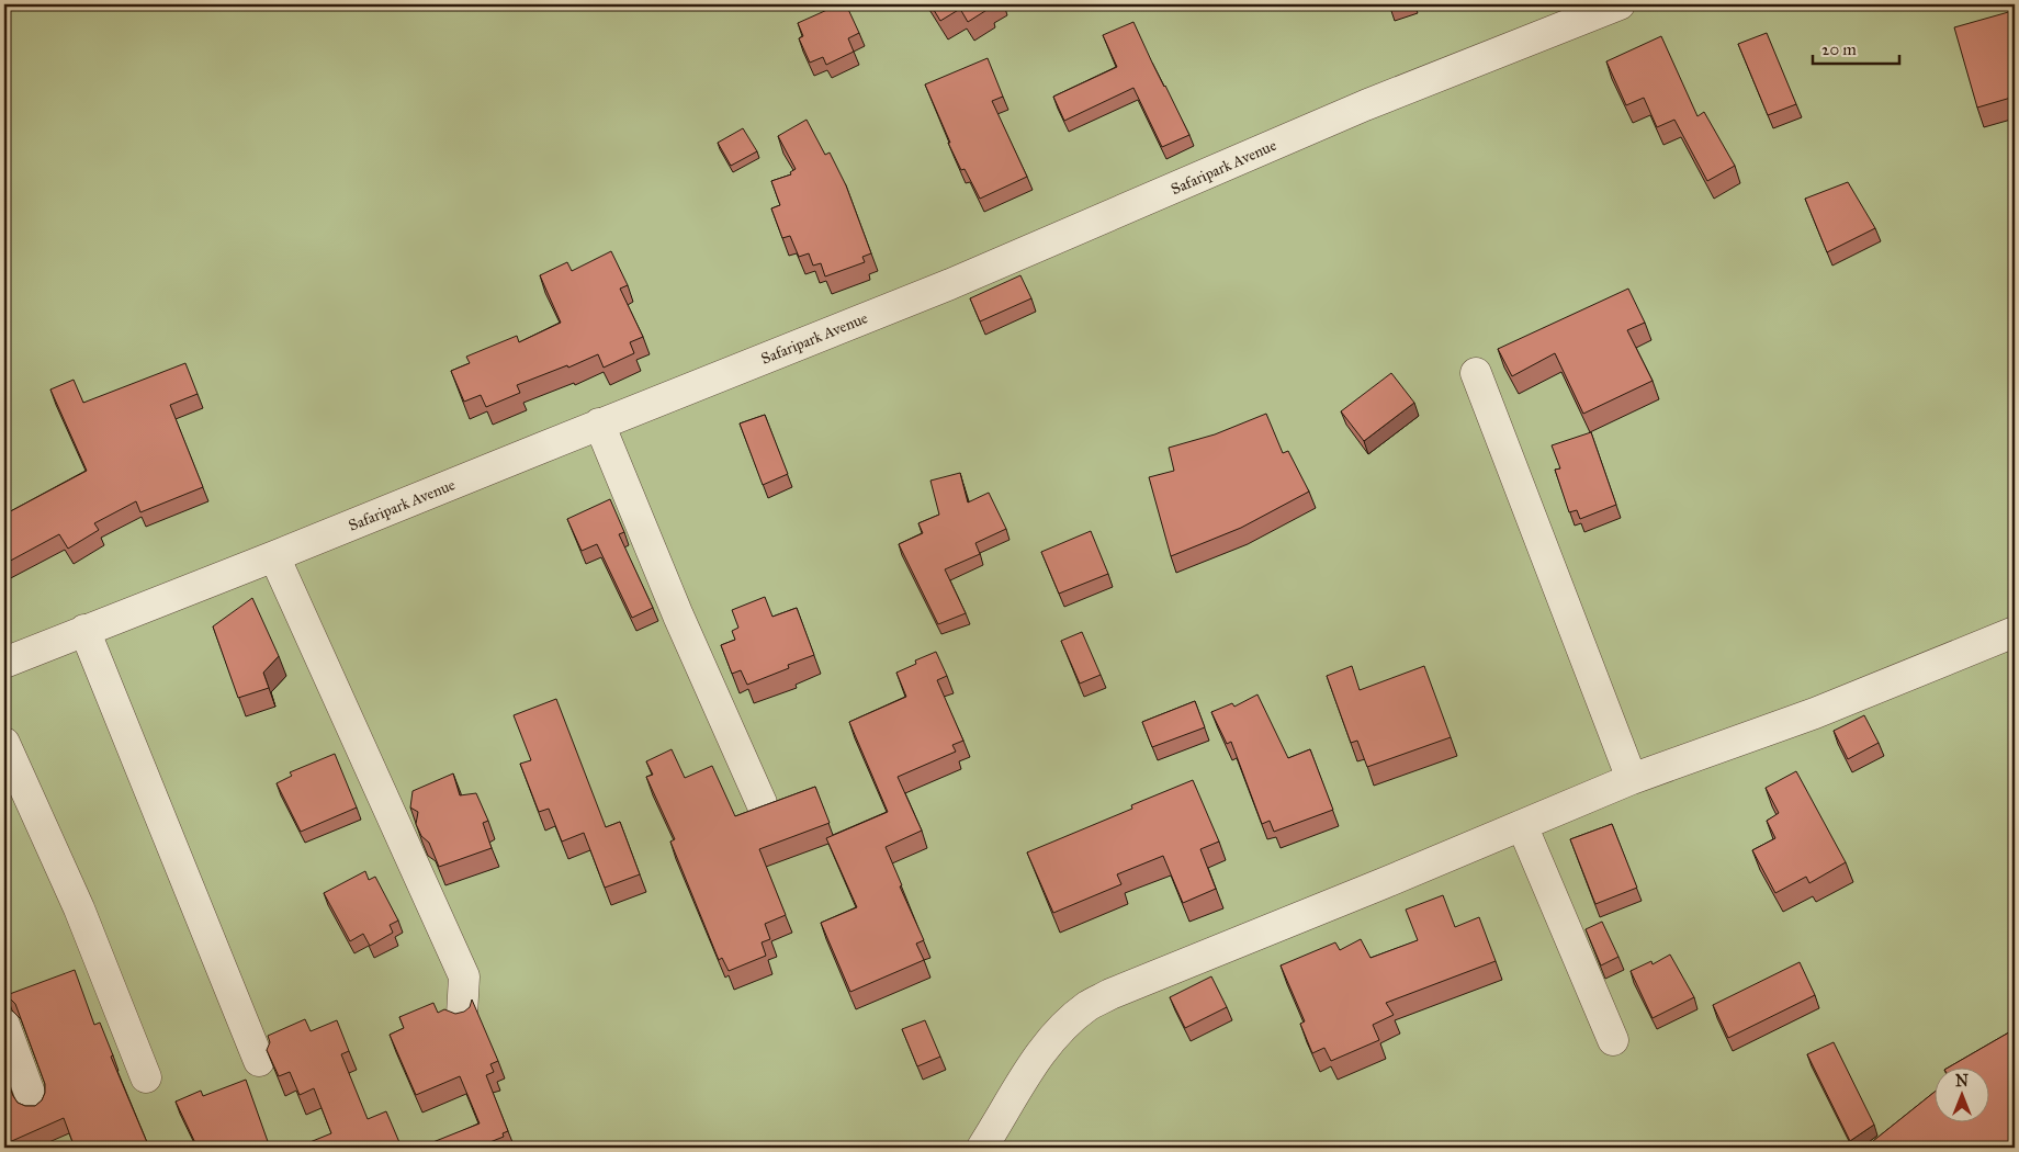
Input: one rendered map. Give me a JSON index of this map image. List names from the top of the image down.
{
  "streets": {
    "street": ["Safaripark Avenue"]
  },
  "scale_bar": "20 m",
  "north": "top"
}
